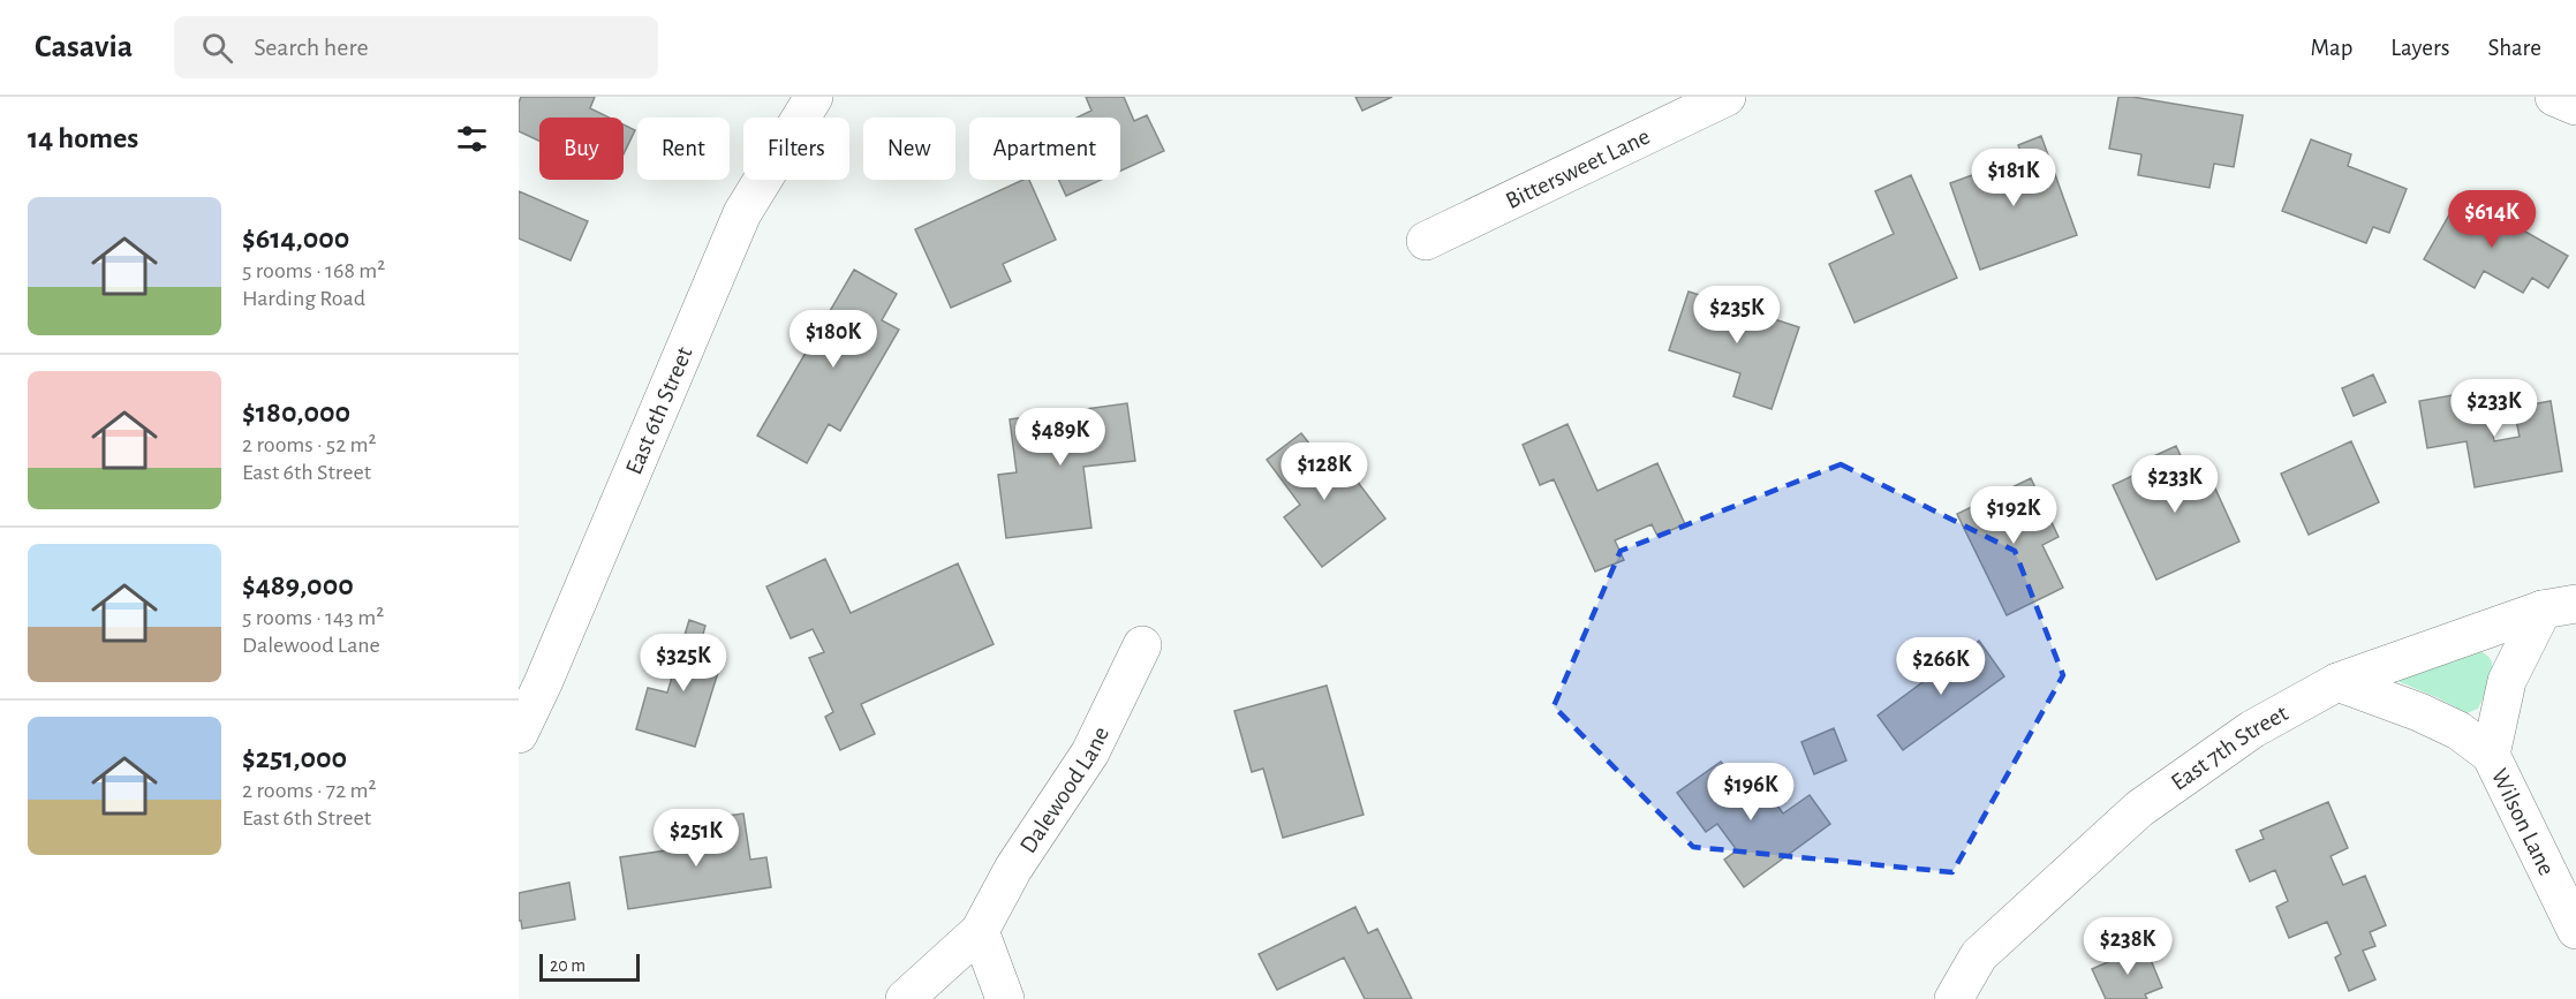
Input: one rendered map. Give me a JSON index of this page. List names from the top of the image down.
{
  "streets": {
    "street": [
      "Bittersweet Lane",
      "East 6th Street",
      "East 7th Street",
      "Dalewood Lane",
      "Wilson Lane"
    ]
  },
  "crossings": [
    ["East 7th Street", "Wilson Lane"]
  ],
  "scale_bar": "20 m",
  "page": {
    "header": "Casavia",
    "search": "Search here",
    "nav": ["Map", "Layers", "Share"],
    "heading": "14 homes",
    "chip": [
      "Buy",
      "Rent",
      "Filters",
      "New",
      "Apartment"
    ],
    "price": [
      "$181K",
      "$614K",
      "$235K",
      "$180K",
      "$233K",
      "$489K",
      "$128K",
      "$233K",
      "$192K",
      "$325K",
      "$266K",
      "$196K",
      "$251K",
      "$238K"
    ],
    "list": [
      {
        "name": "$614,000",
        "note": "5 rooms · 168 m² · Harding Road"
      },
      {
        "name": "$180,000",
        "note": "2 rooms · 52 m² · East 6th Street"
      },
      {
        "name": "$489,000",
        "note": "5 rooms · 143 m² · Dalewood Lane"
      },
      {
        "name": "$251,000",
        "note": "2 rooms · 72 m² · East 6th Street"
      }
    ],
    "scale": "20 m"
  }
}
